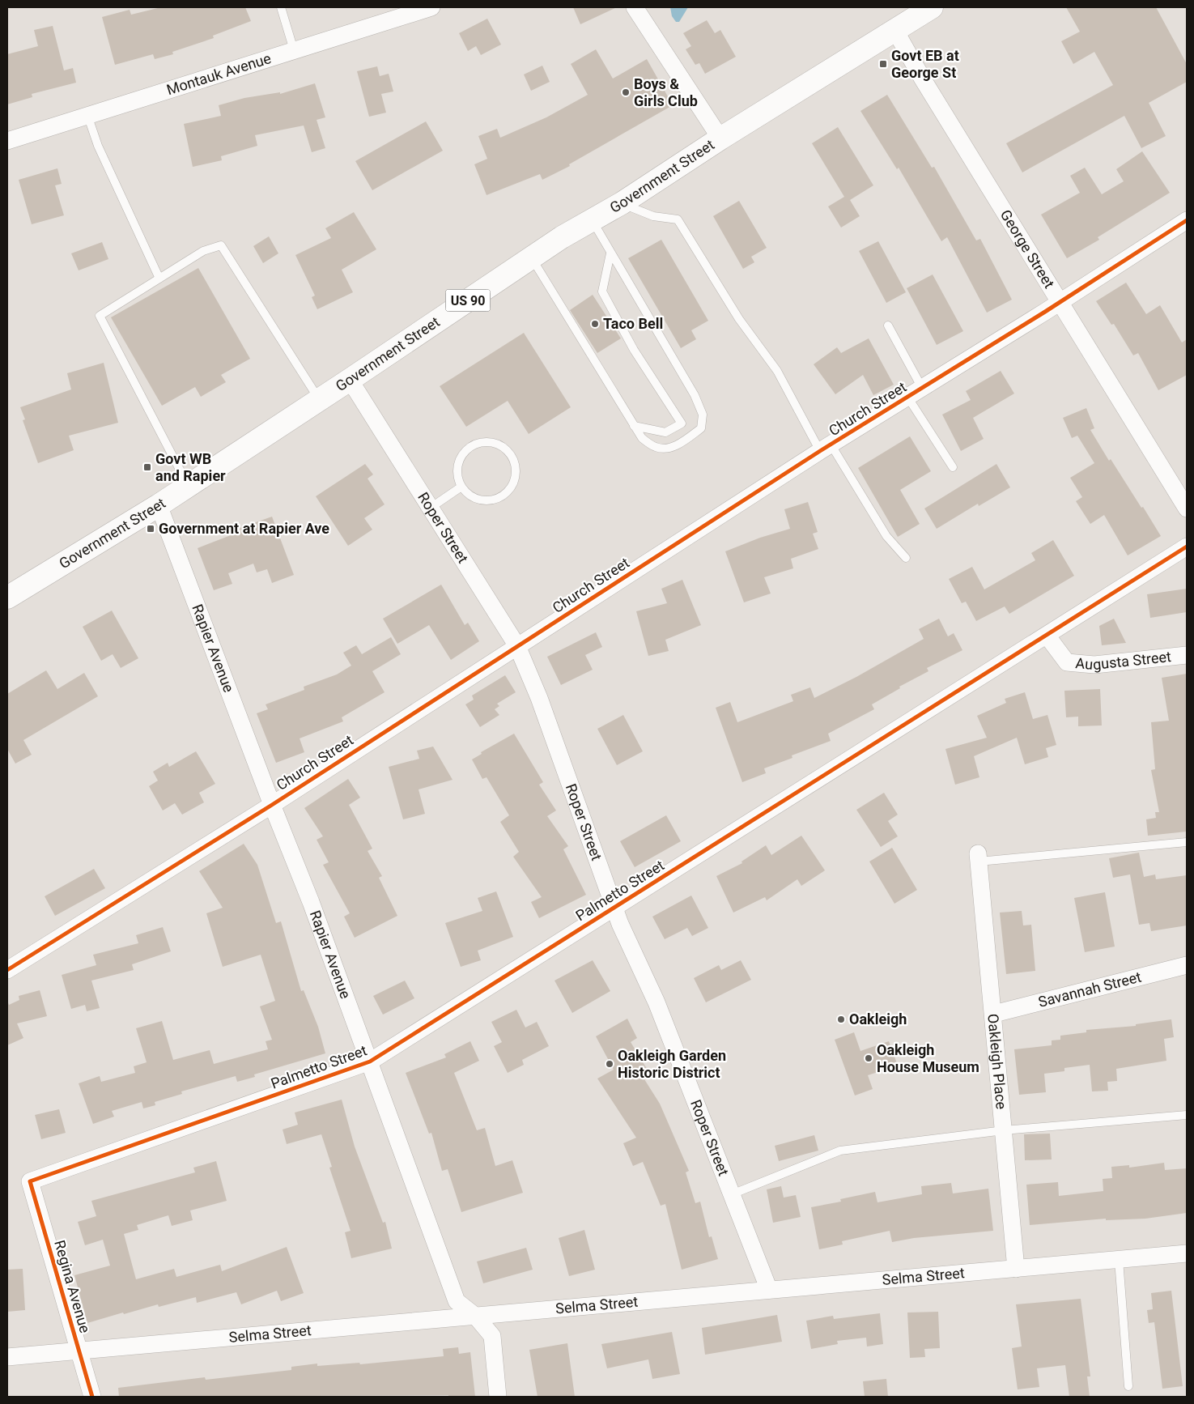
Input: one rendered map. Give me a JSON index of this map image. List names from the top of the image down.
{
  "streets": {
    "main road": ["Government Street", "US 90"],
    "street": [
      "Montauk Avenue",
      "George Street",
      "Church Street",
      "Roper Street",
      "Rapier Avenue",
      "Augusta Street",
      "Palmetto Street",
      "Savannah Street",
      "Oakleigh Place",
      "Selma Street",
      "Regina Avenue"
    ]
  },
  "crossings": [
    ["Government Street", "George Street"],
    ["Government Street", "Roper Street"],
    ["Government Street", "Rapier Avenue"],
    ["George Street", "Church Street"],
    ["Church Street", "Roper Street"],
    ["Church Street", "Rapier Avenue"],
    ["Roper Street", "Palmetto Street"],
    ["Roper Street", "Selma Street"],
    ["Rapier Avenue", "Palmetto Street"],
    ["Rapier Avenue", "Selma Street"],
    ["Augusta Street", "Palmetto Street"],
    ["Palmetto Street", "Regina Avenue"],
    ["Savannah Street", "Oakleigh Place"],
    ["Oakleigh Place", "Selma Street"],
    ["Selma Street", "Regina Avenue"]
  ],
  "places": {
    "transit": ["Govt EB at George St", "Govt WB and Rapier", "Government at Rapier Ave"],
    "other": [
      "Boys & Girls Club",
      "Taco Bell",
      "Oakleigh",
      "Oakleigh House Museum",
      "Oakleigh Garden Historic District"
    ]
  }
}
